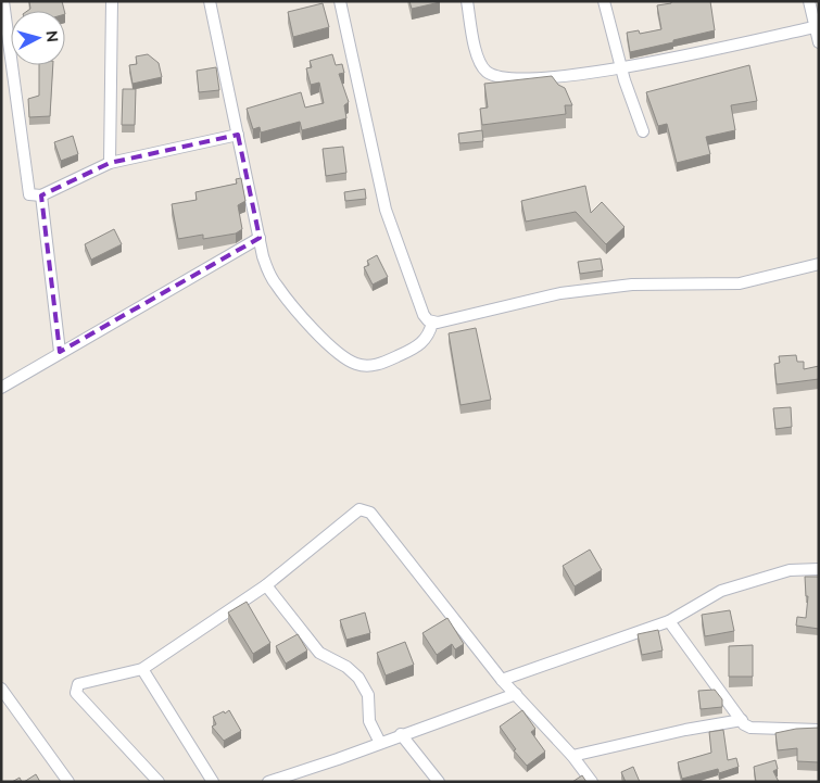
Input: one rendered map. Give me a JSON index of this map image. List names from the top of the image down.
{
  "north": "right"
}
